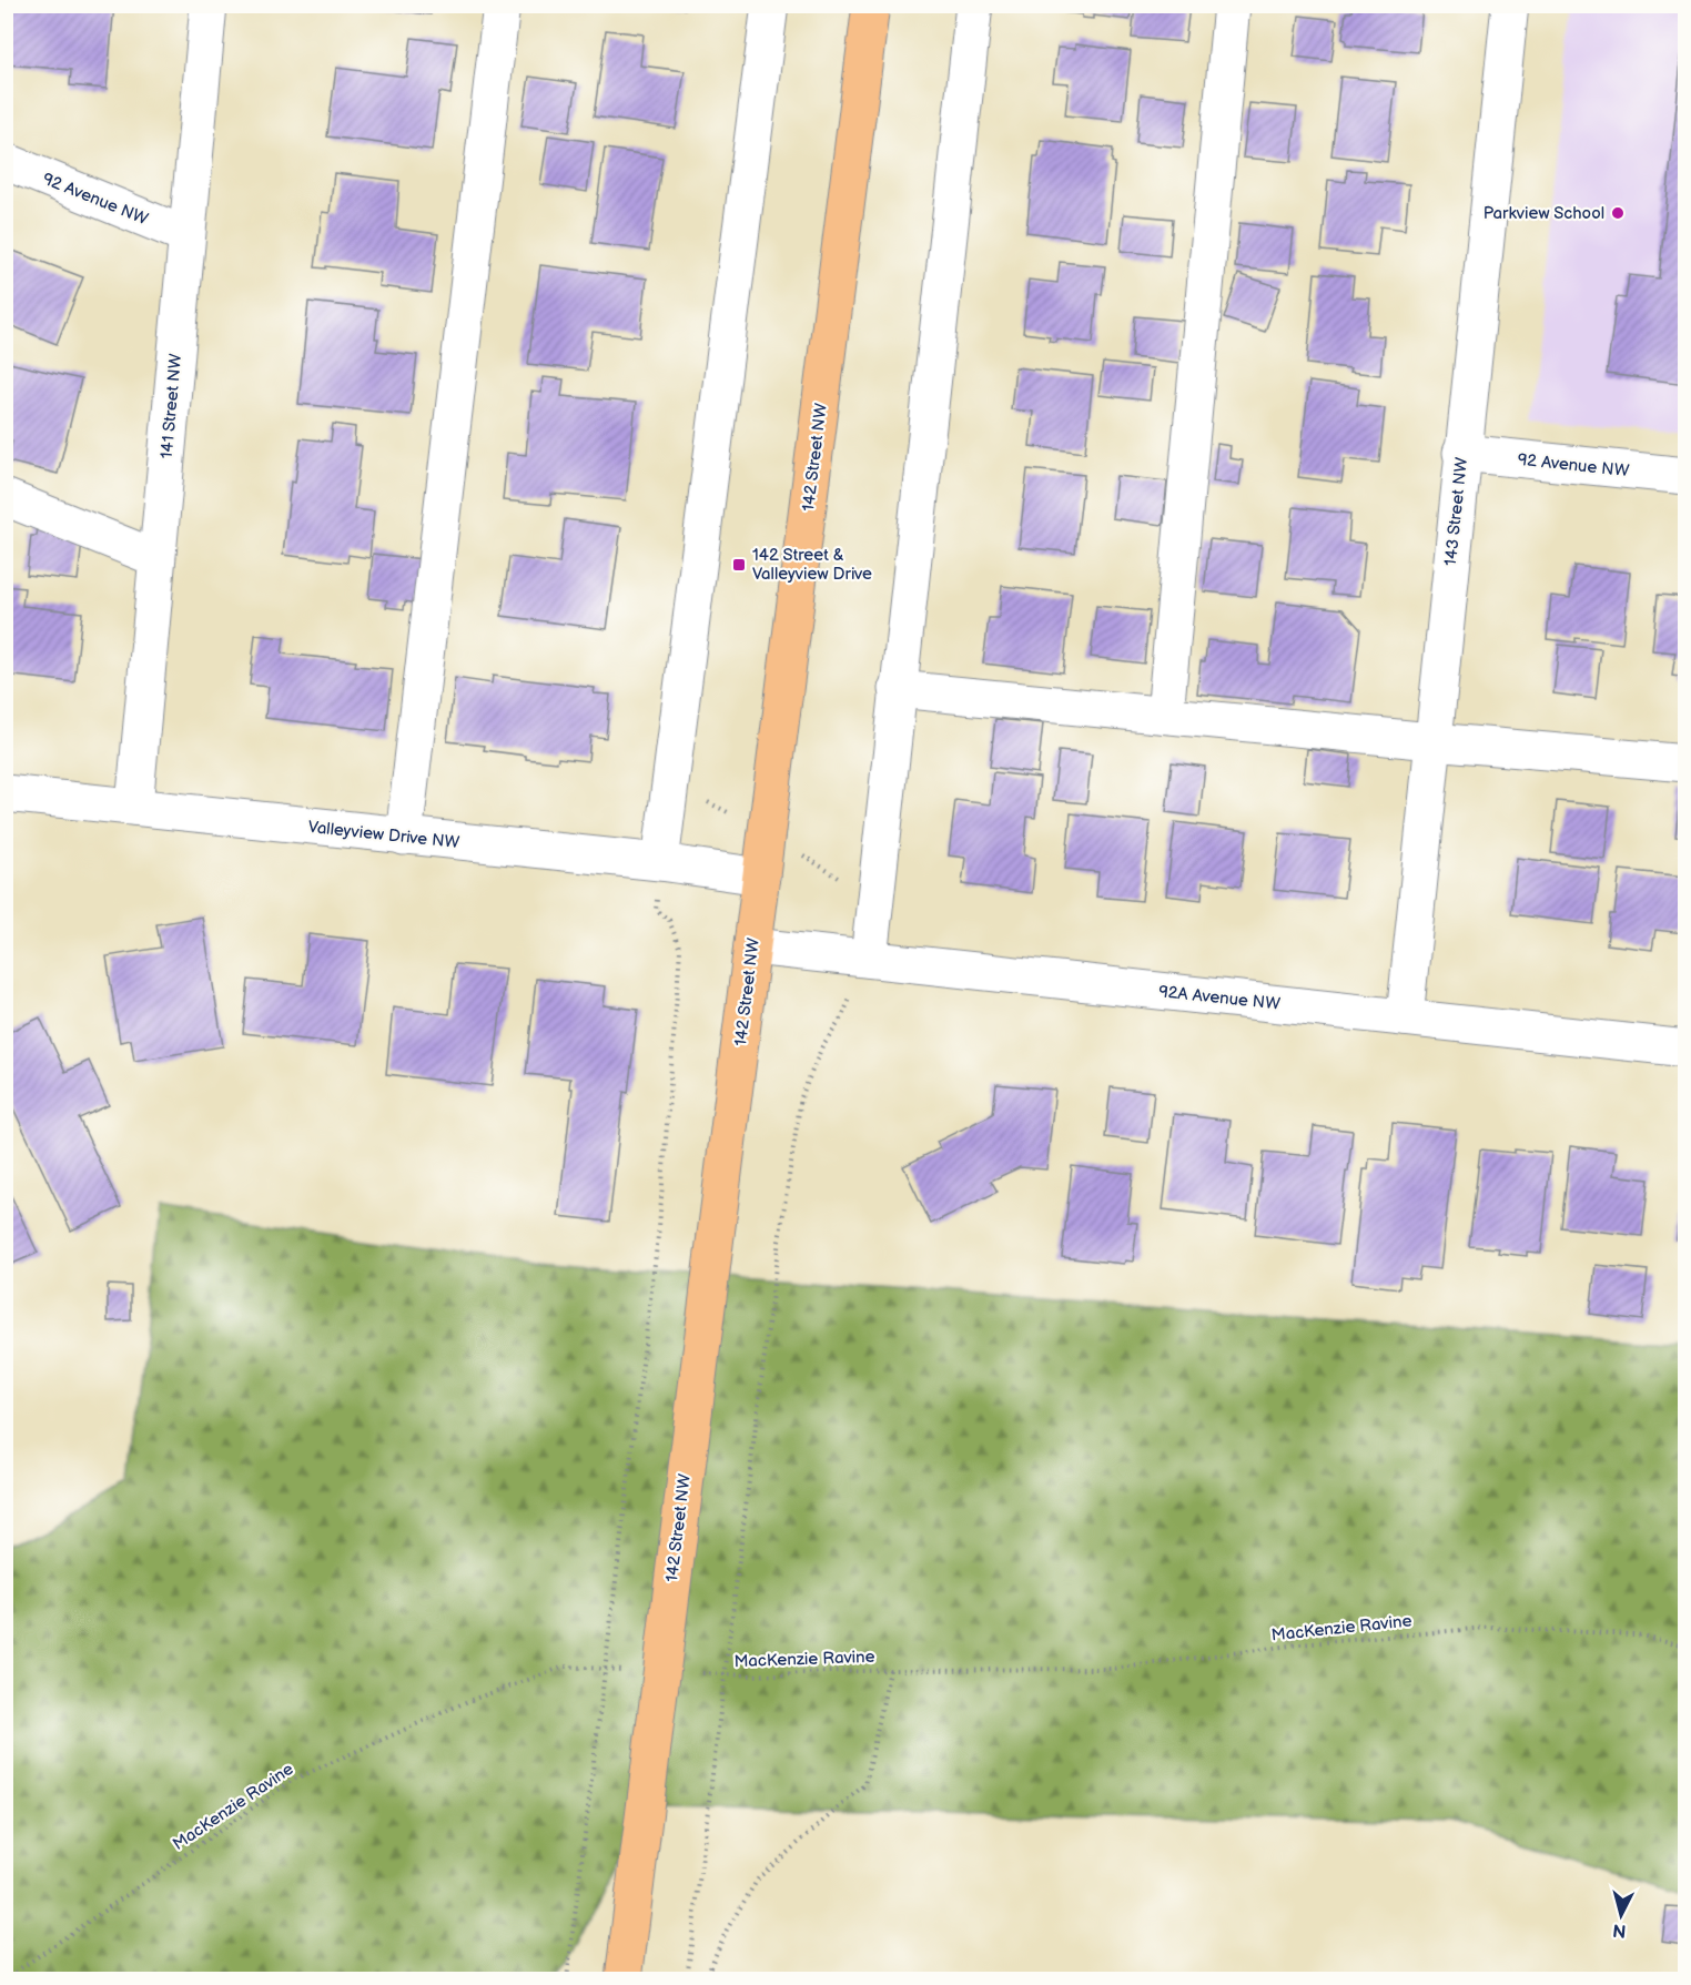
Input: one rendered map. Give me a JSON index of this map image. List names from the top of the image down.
{
  "streets": {
    "main road": ["142 Street NW"],
    "street": [
      "92 Avenue NW",
      "141 Street NW",
      "143 Street NW",
      "Valleyview Drive NW",
      "92A Avenue NW"
    ],
    "path": ["MacKenzie Ravine"]
  },
  "crossings": [
    ["92 Avenue NW", "141 Street NW"],
    ["92 Avenue NW", "143 Street NW"],
    ["141 Street NW", "Valleyview Drive NW"],
    ["142 Street NW", "Valleyview Drive NW"],
    ["142 Street NW", "92A Avenue NW"],
    ["143 Street NW", "92A Avenue NW"]
  ],
  "places": {
    "other": ["Parkview School"],
    "transit": ["142 Street & Valleyview Drive"]
  },
  "north": "bottom"
}
